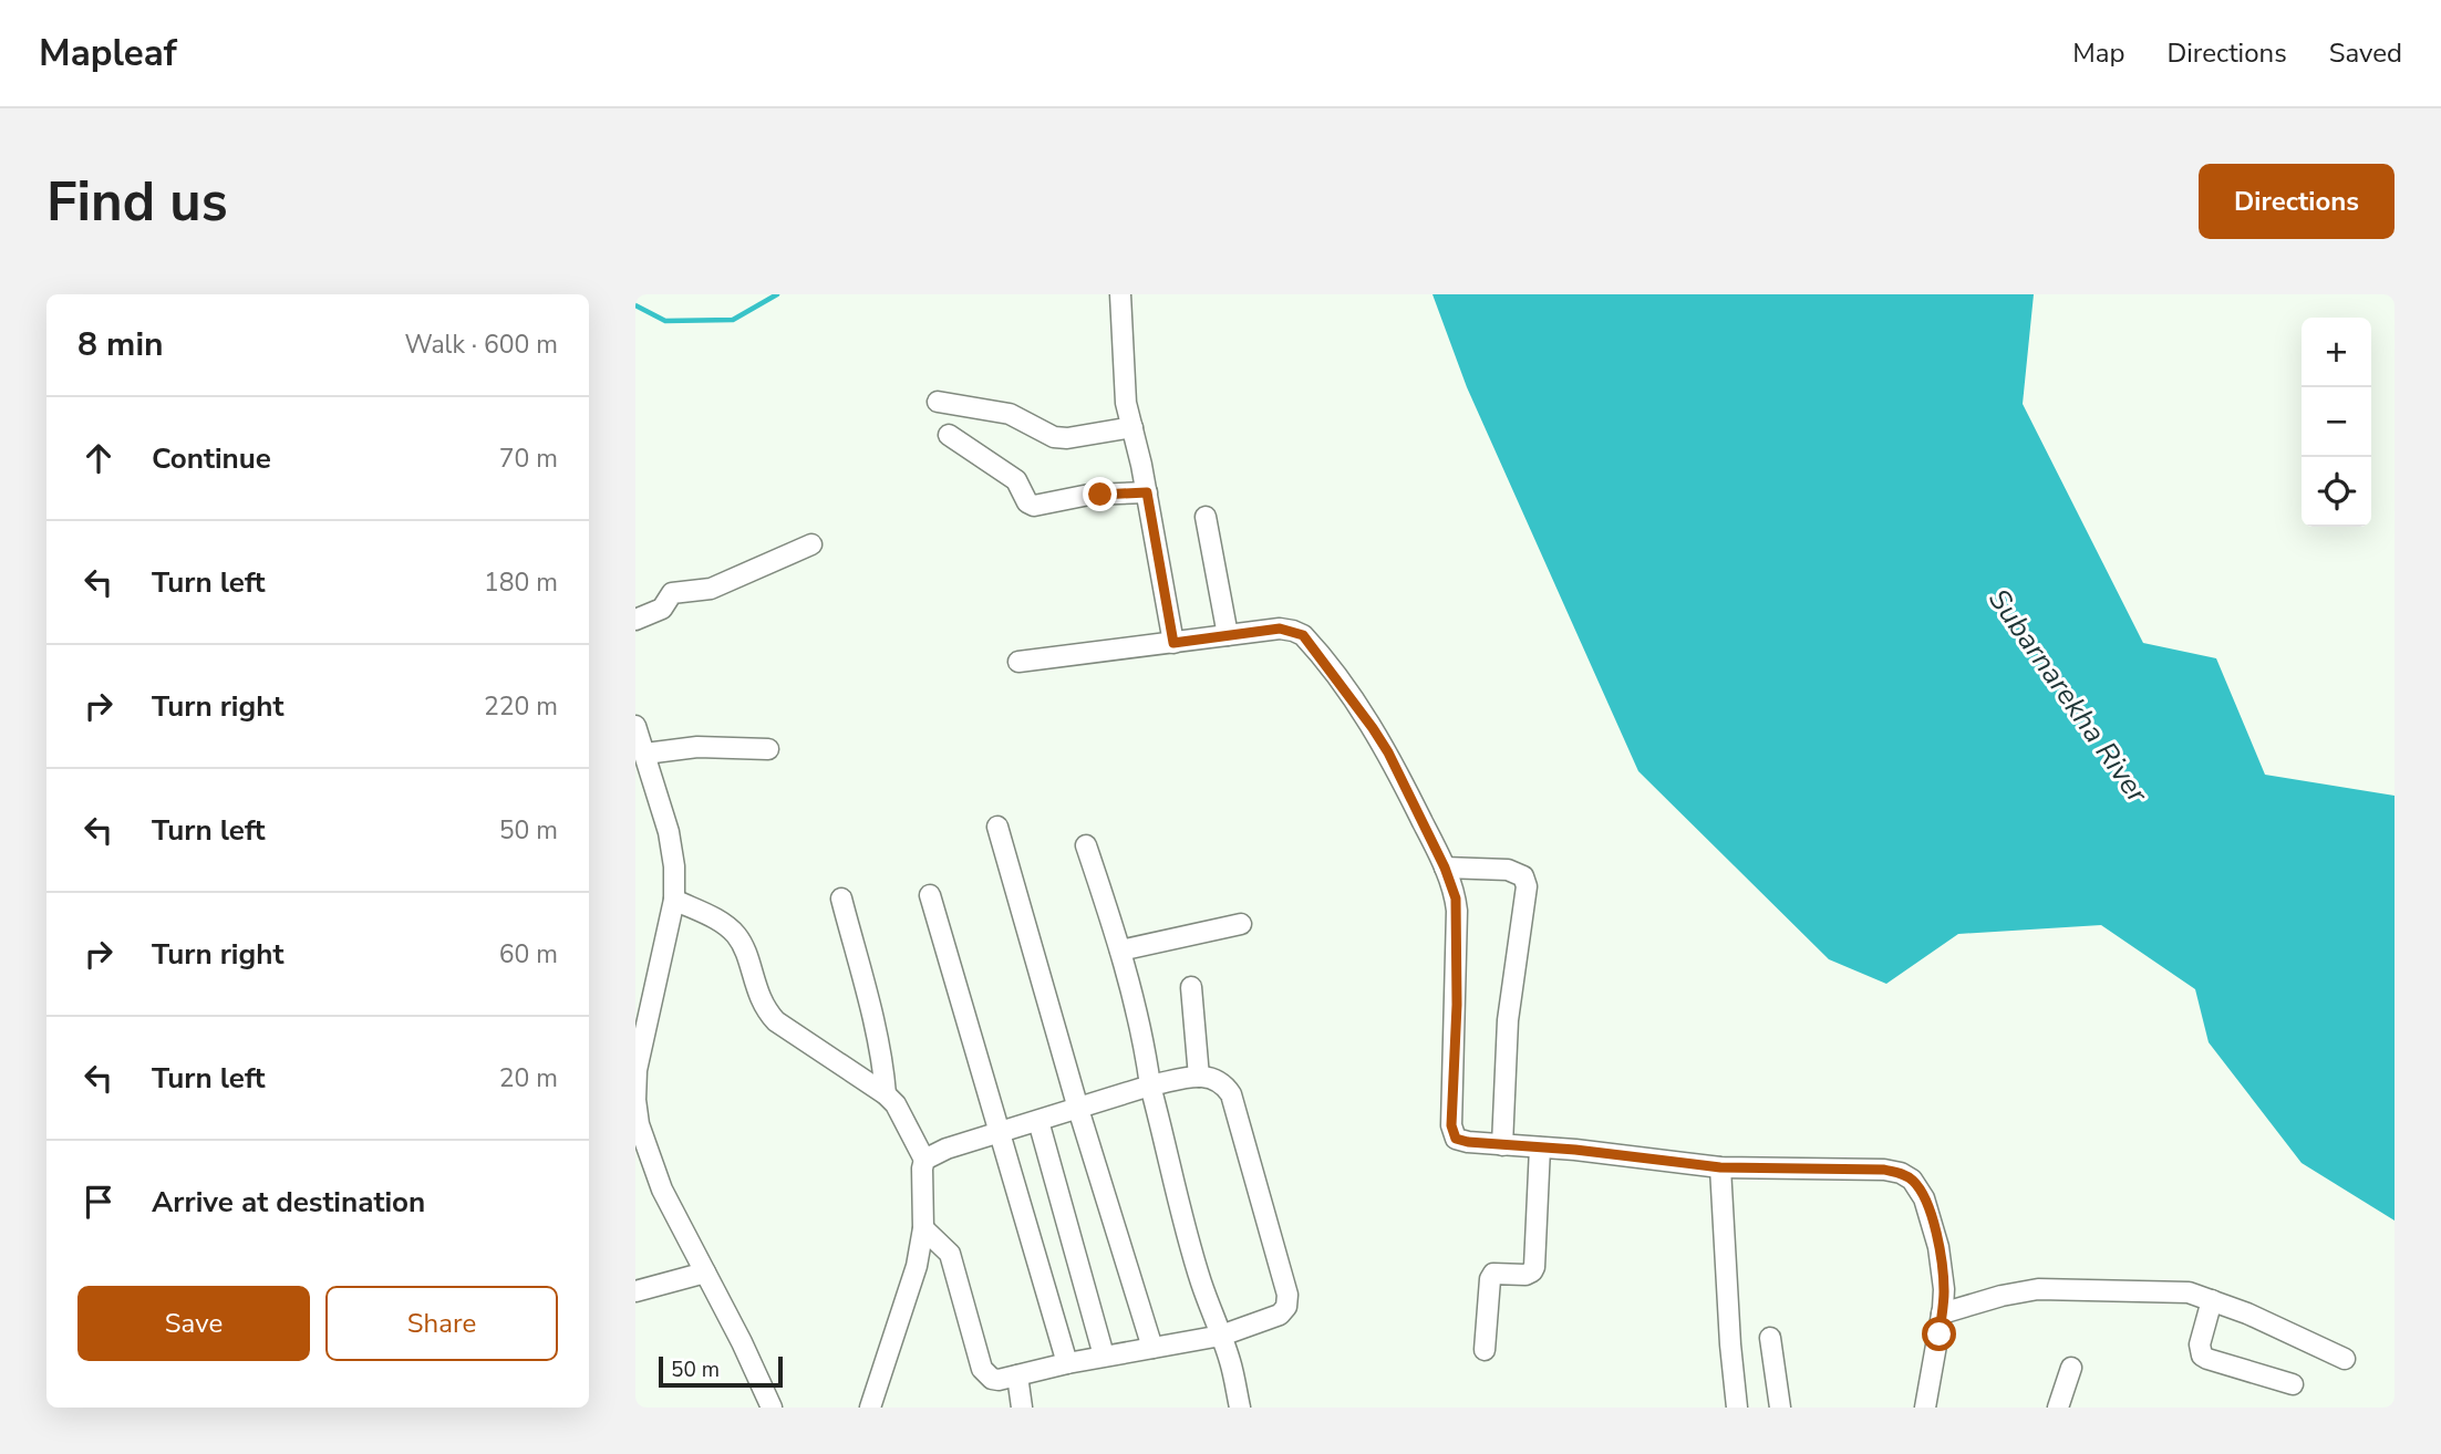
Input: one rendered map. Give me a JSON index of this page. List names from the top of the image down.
{
  "water": ["Subarnarekha River"],
  "scale_bar": "50 m",
  "page": {
    "header": "Mapleaf",
    "nav": ["Map", "Directions", "Saved"],
    "buttons": [
      "Directions",
      ["Save", "Share"]
    ],
    "title": "Find us",
    "heading": ["8 min", "Walk · 600 m"],
    "map_buttons": ["+", "−"],
    "list": [
      ["Continue", "70 m"],
      ["Turn left", "180 m"],
      ["Turn right", "220 m"],
      ["Turn left", "50 m"],
      ["Turn right", "60 m"],
      ["Turn left", "20 m"],
      "Arrive at destination"
    ],
    "scale": "50 m"
  }
}
